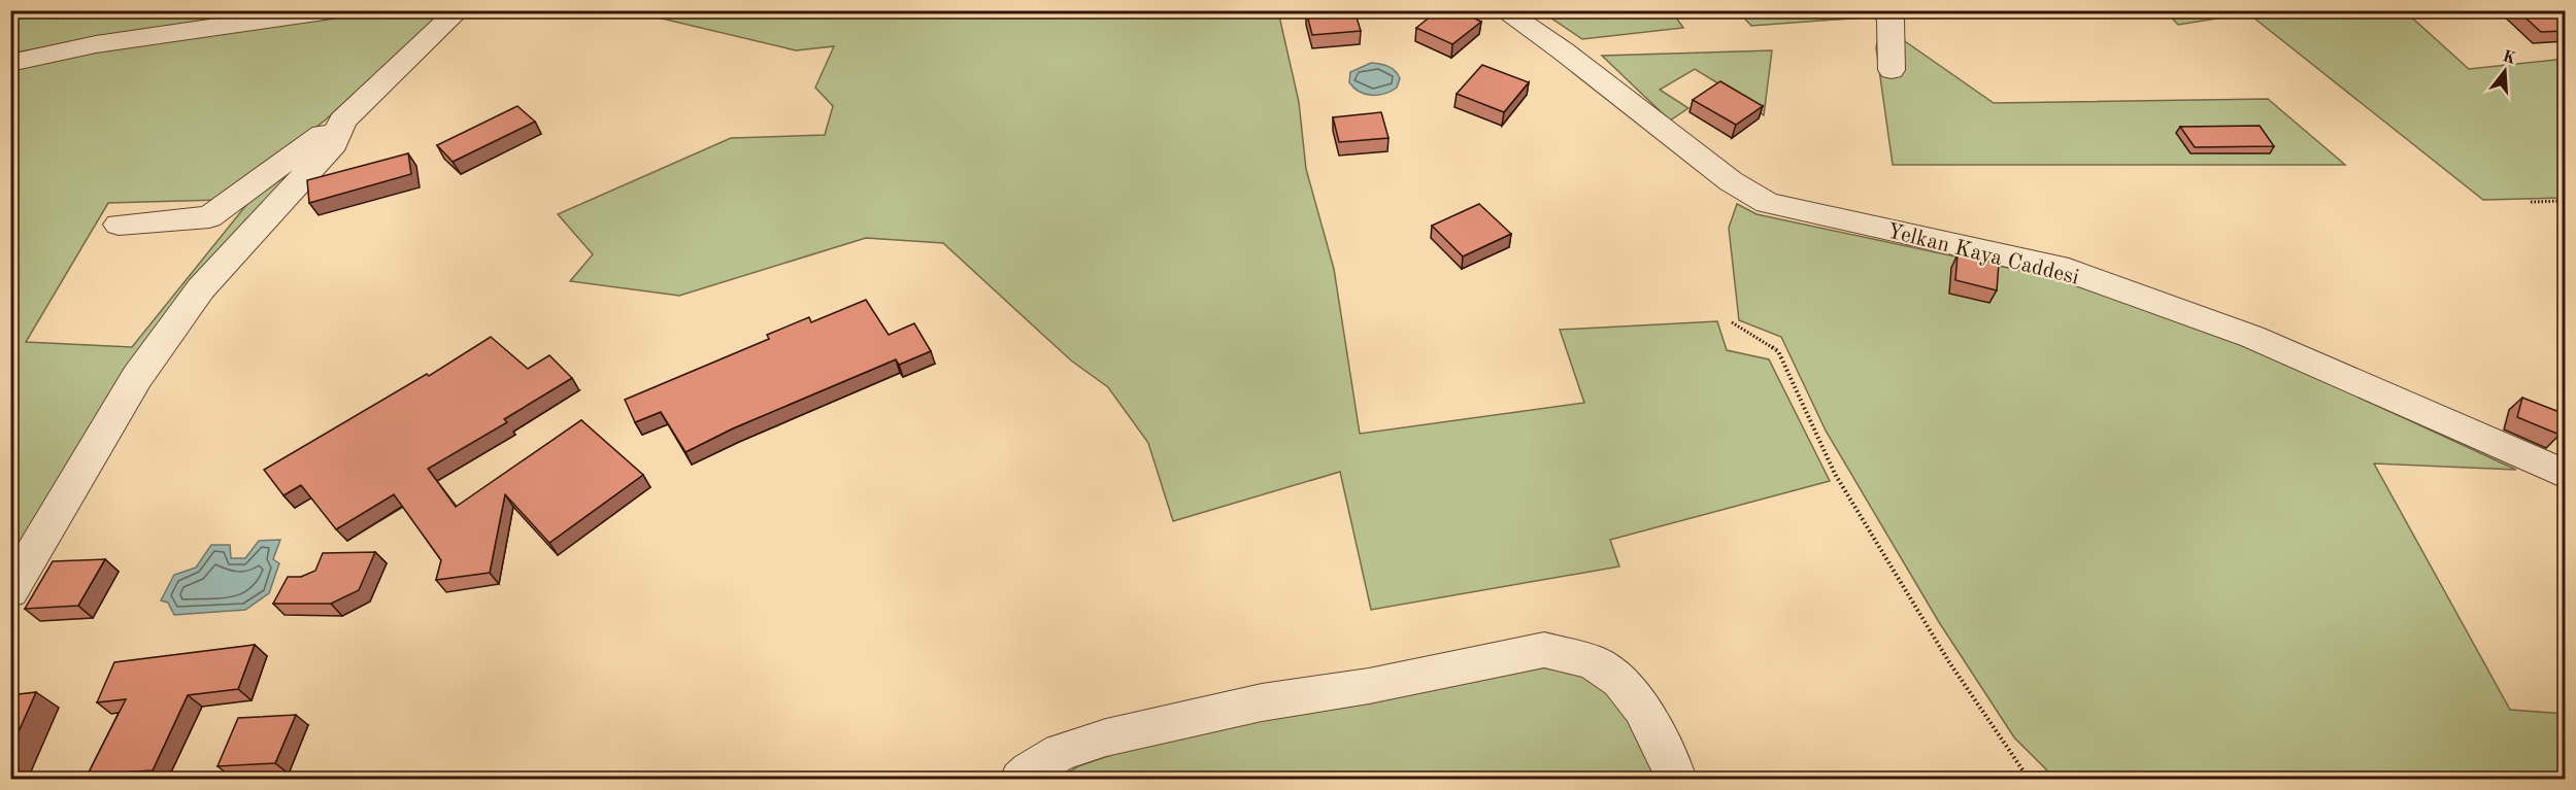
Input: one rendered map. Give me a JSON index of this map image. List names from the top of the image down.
{
  "streets": {
    "street": ["Yelkan Kaya Caddesi"]
  },
  "north": "top"
}
